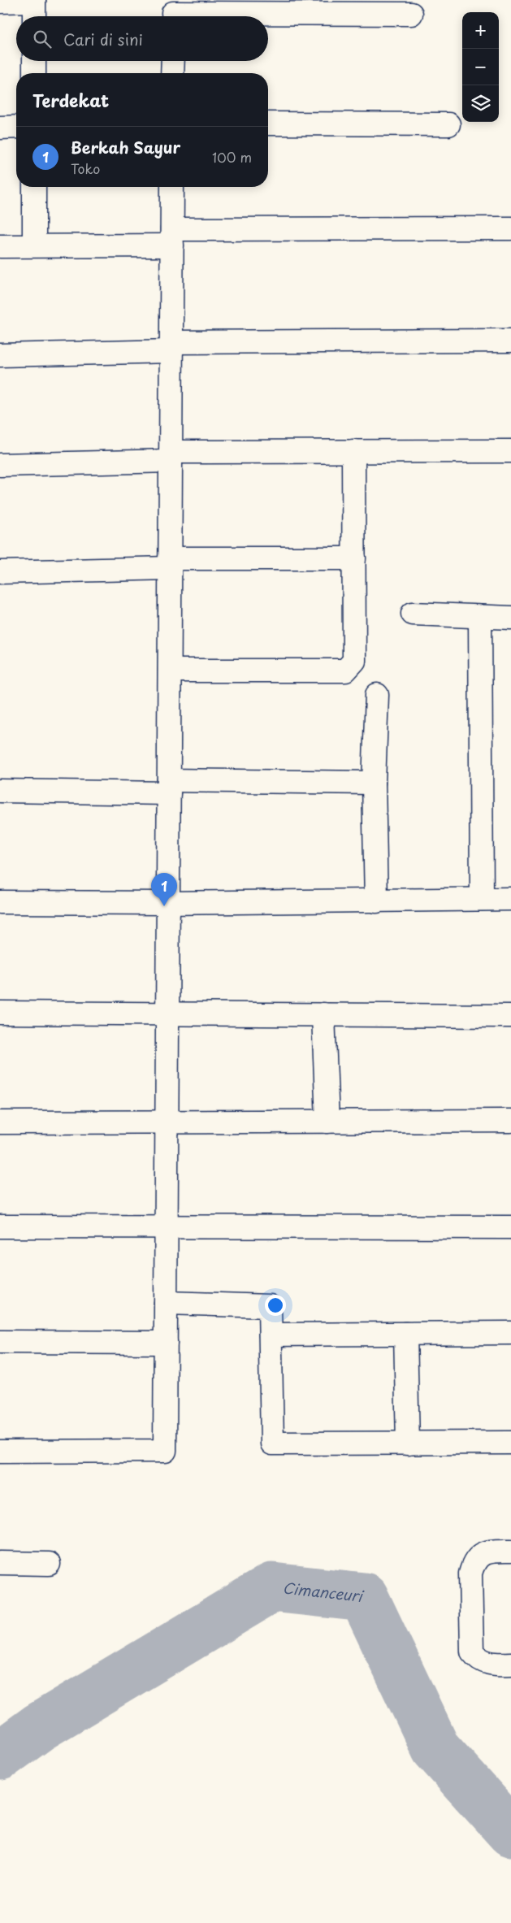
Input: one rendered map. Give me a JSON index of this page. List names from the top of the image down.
{
  "water": ["Cimanceuri"],
  "page": {
    "map_buttons": ["+", "−"],
    "search": "Cari di sini",
    "heading": "Terdekat",
    "list": [
      {
        "mark": "1",
        "name": "Berkah Sayur",
        "note": "Toko",
        "value": "100 m"
      }
    ],
    "pins": "1"
  }
}
